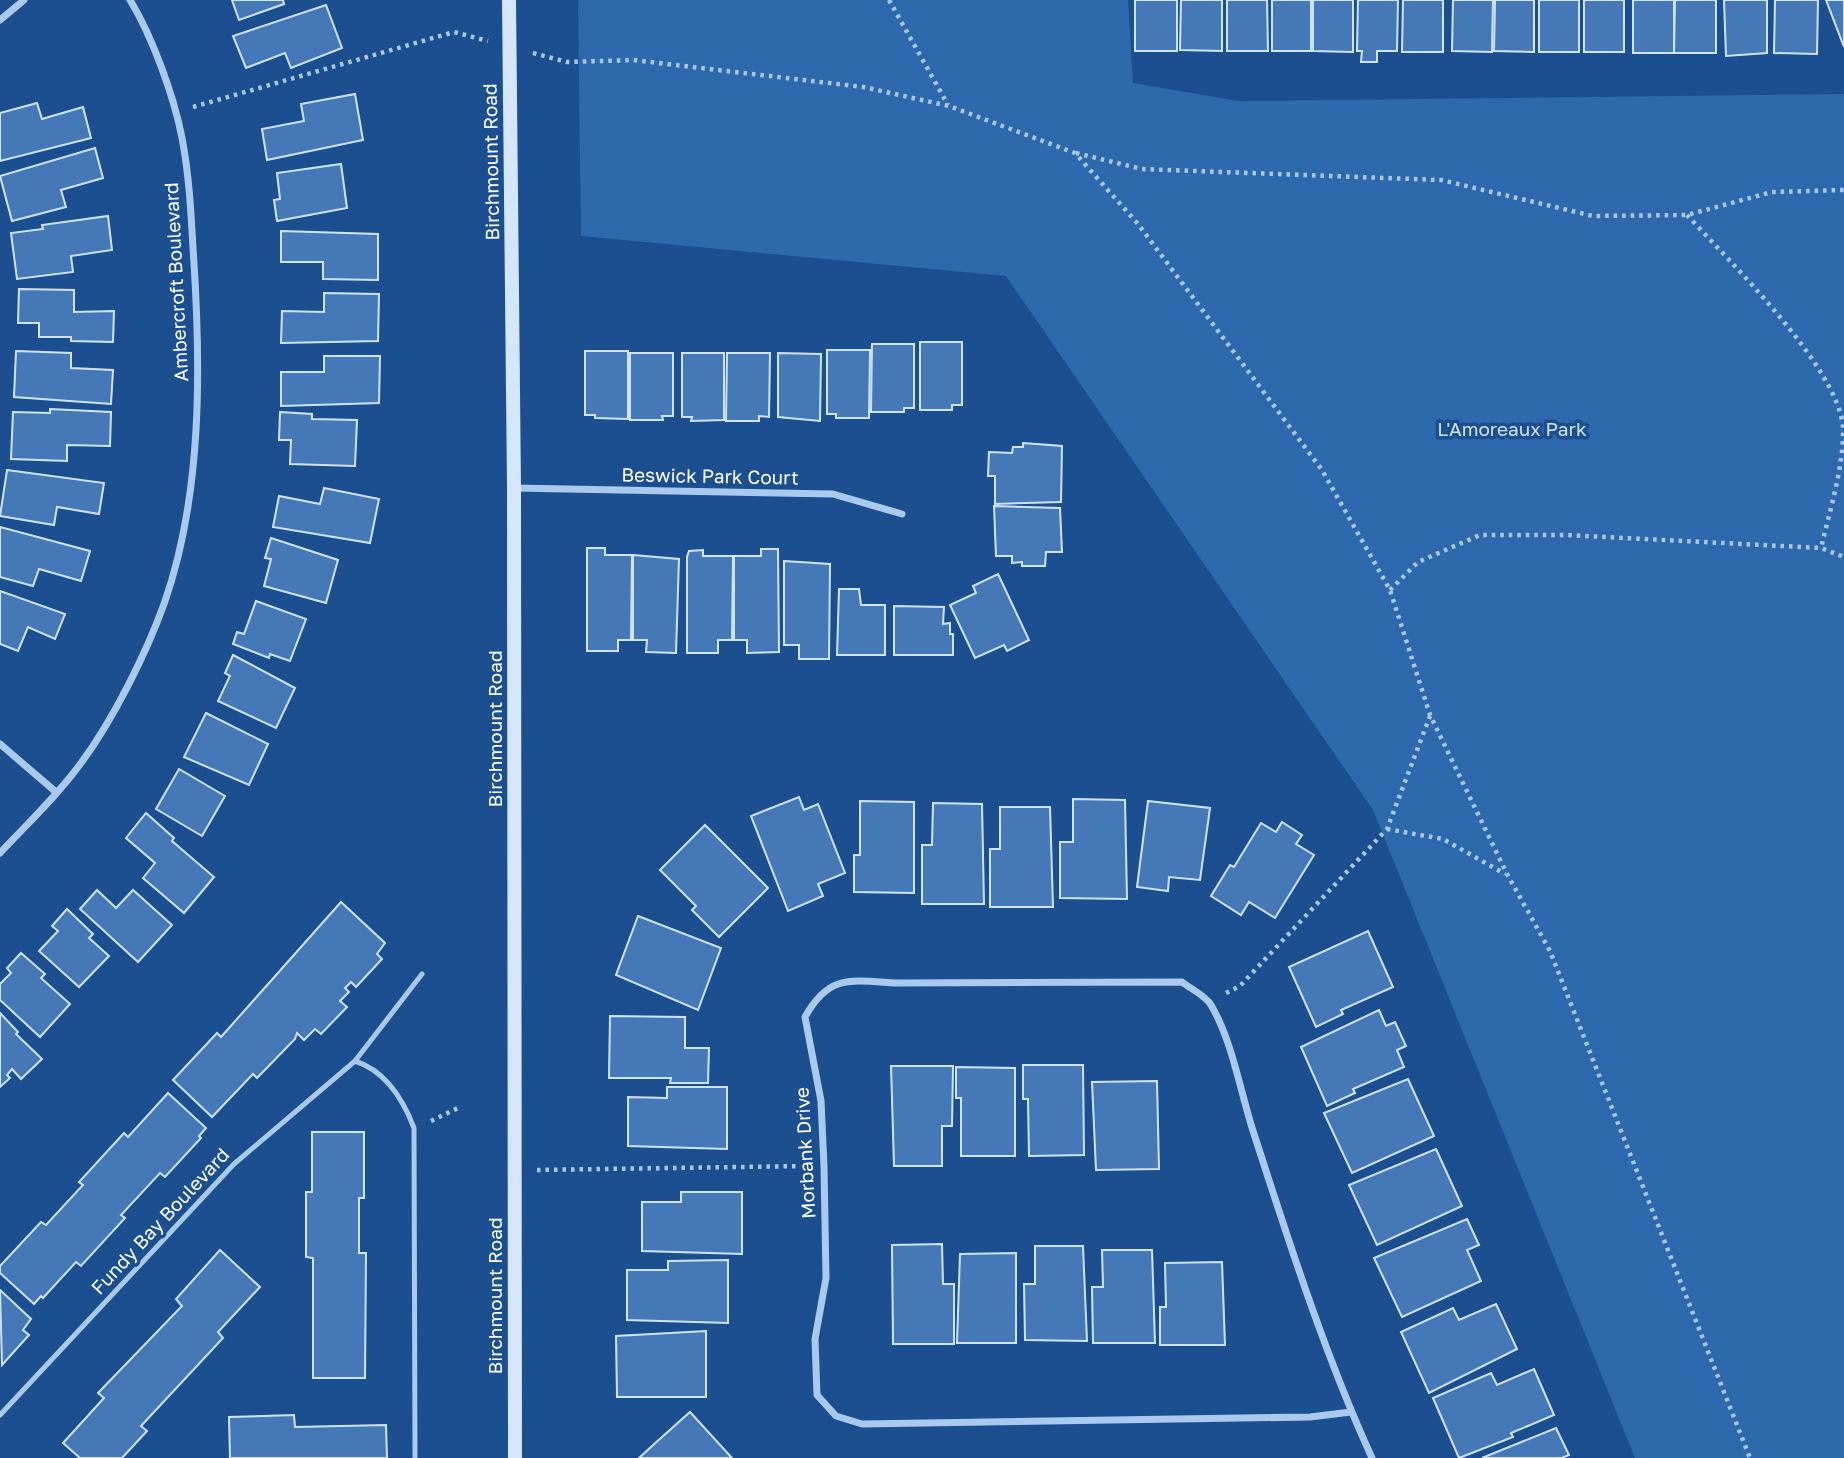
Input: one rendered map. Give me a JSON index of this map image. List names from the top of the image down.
{
  "streets": {
    "main road": ["Birchmount Road"],
    "street": ["Ambercroft Boulevard", "Beswick Park Court", "Morbank Drive"],
    "lane": ["Fundy Bay Boulevard"]
  },
  "crossings": [
    ["Birchmount Road", "Beswick Park Court"]
  ],
  "parks": ["L'Amoreaux Park"]
}
